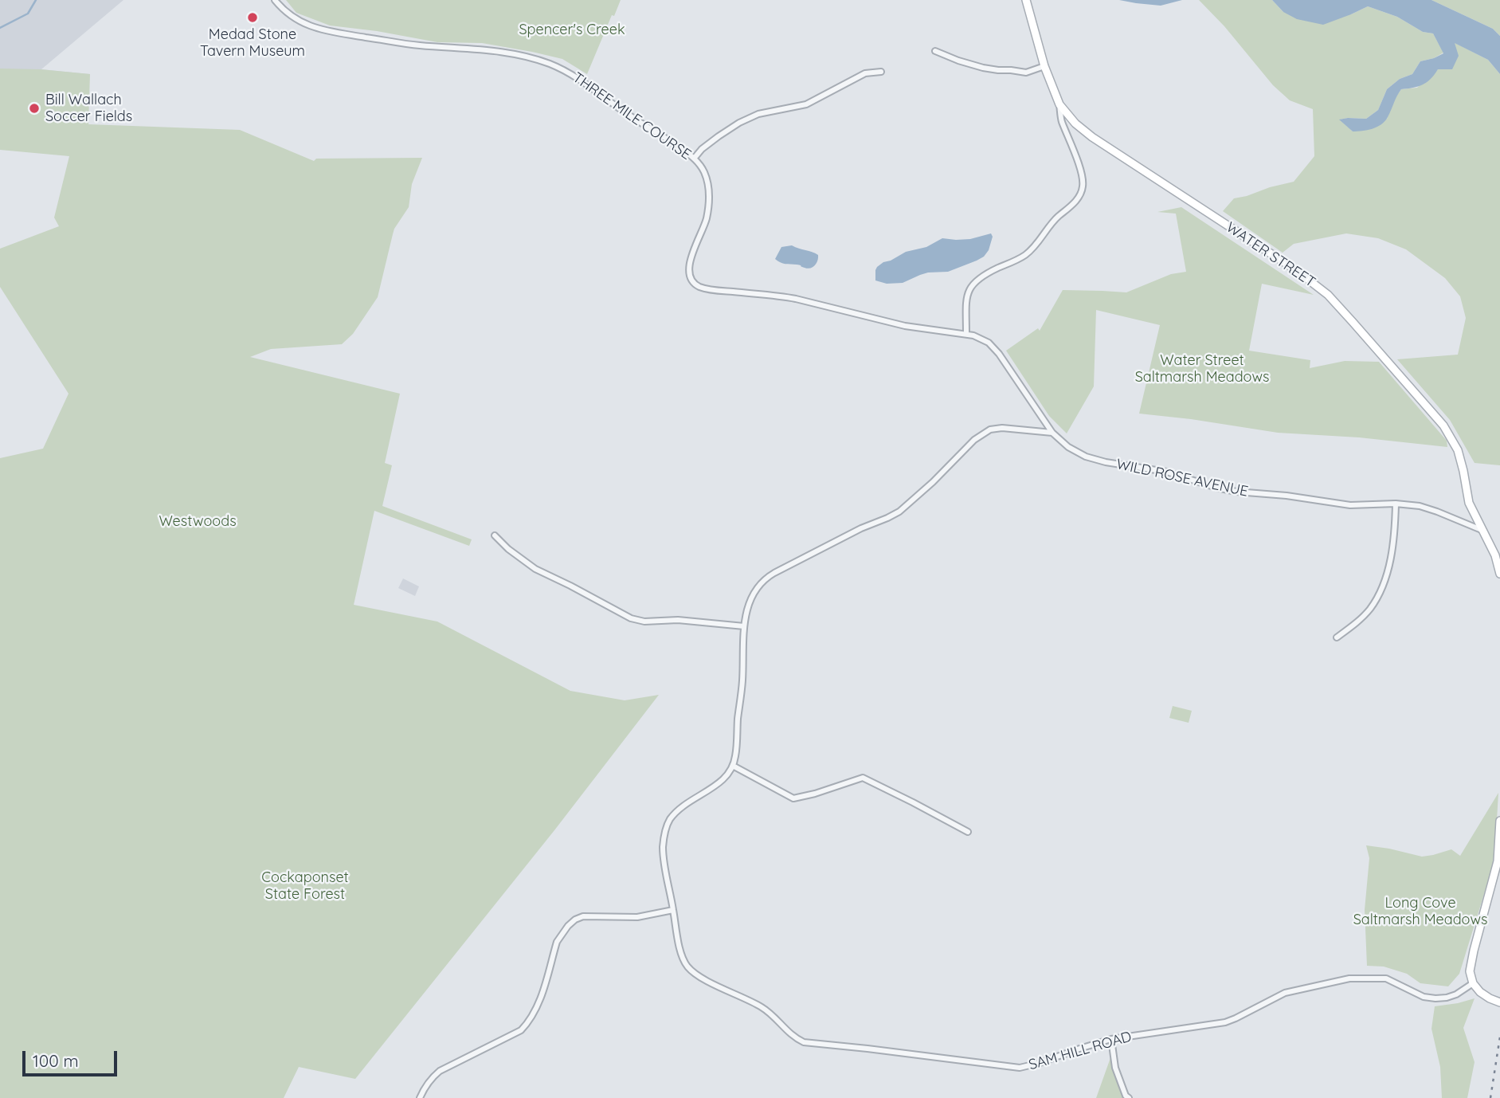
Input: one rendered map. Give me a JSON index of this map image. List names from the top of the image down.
{
  "streets": {
    "main road": ["WATER STREET"],
    "street": ["THREE MILE COURSE", "WILD ROSE AVENUE", "SAM HILL ROAD"]
  },
  "crossings": [
    ["THREE MILE COURSE", "WILD ROSE AVENUE"],
    ["WATER STREET", "WILD ROSE AVENUE"]
  ],
  "parks": [
    "Spencer's Creek",
    "Water Street Saltmarsh Meadows",
    "Westwoods",
    "Cockaponset State Forest",
    "Long Cove Saltmarsh Meadows"
  ],
  "places": ["Medad Stone Tavern Museum", "Bill Wallach Soccer Fields"],
  "scale_bar": "100 m"
}
